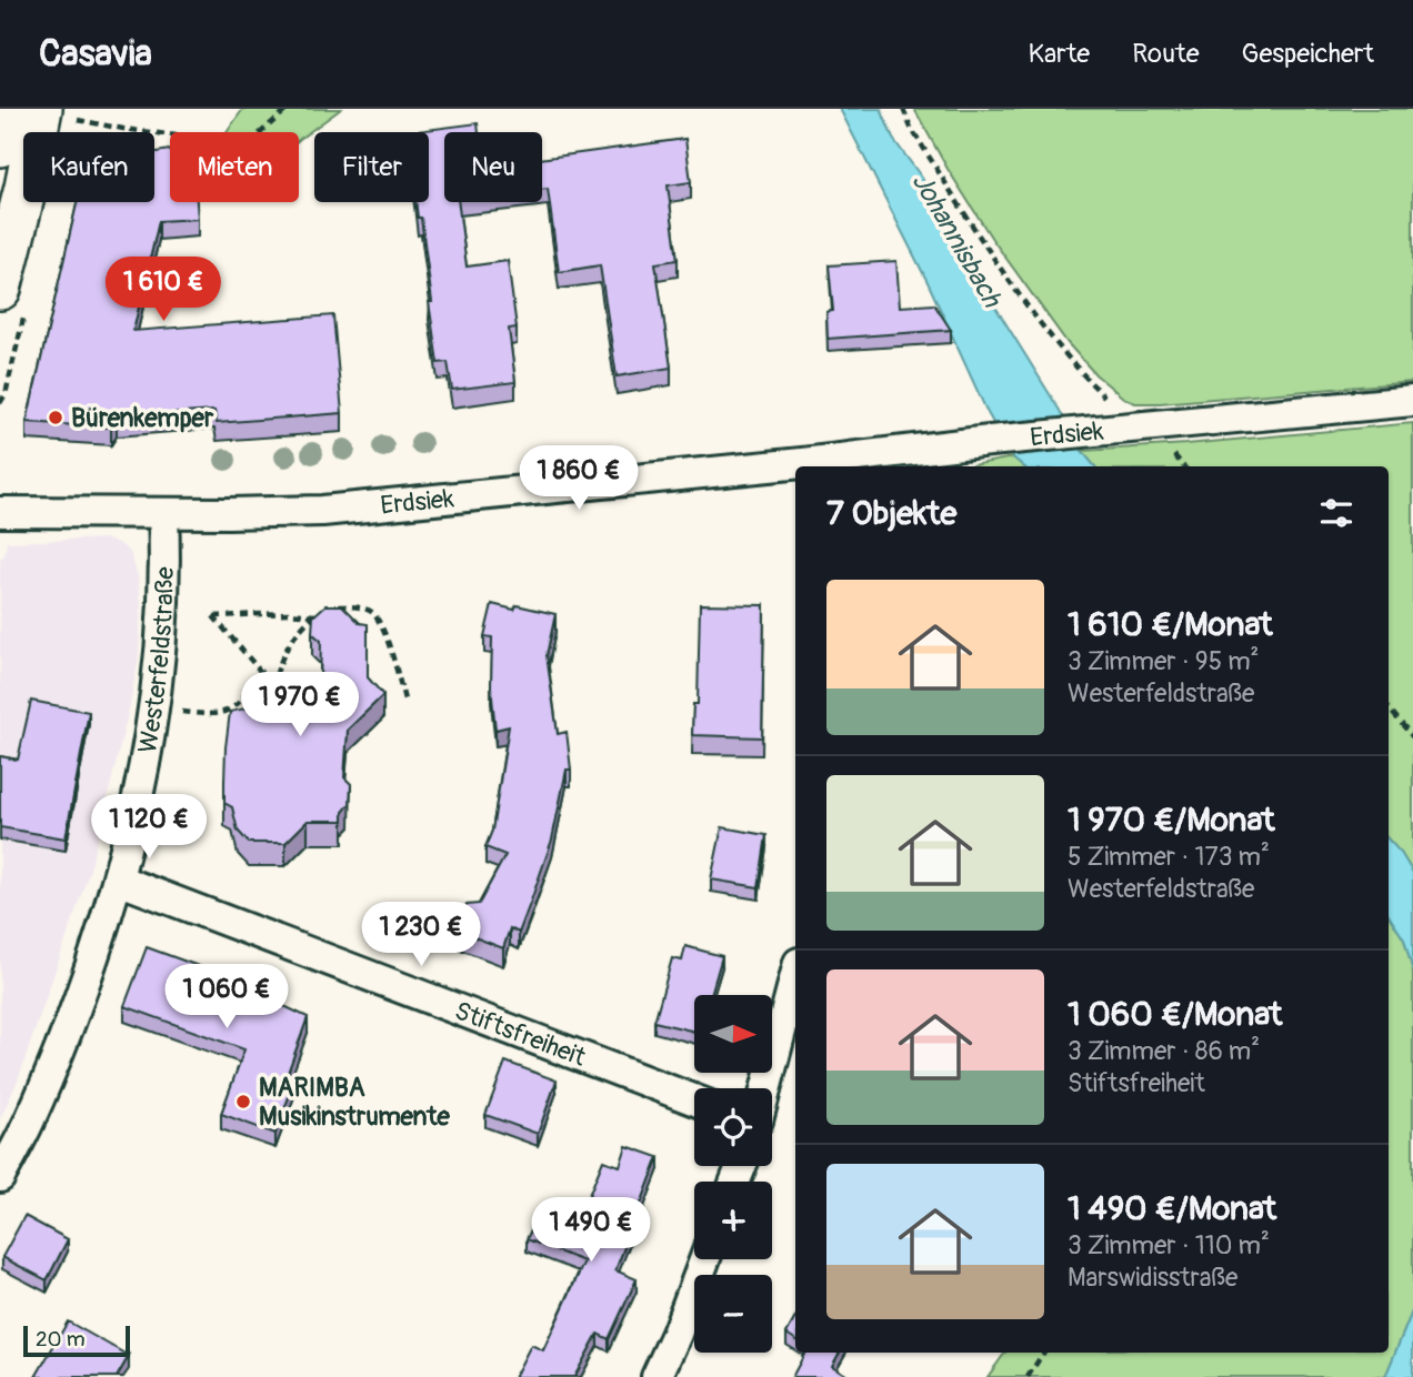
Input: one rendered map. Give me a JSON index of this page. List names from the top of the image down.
{
  "streets": {
    "street": ["Erdsiek", "Westerfeldstraße", "Stiftsfreiheit"]
  },
  "crossings": [
    ["Erdsiek", "Westerfeldstraße"],
    ["Westerfeldstraße", "Stiftsfreiheit"]
  ],
  "water": ["Johannisbach"],
  "places": ["Bürenkemper", "MARIMBA Musikinstrumente"],
  "scale_bar": "20 m",
  "north": "right",
  "page": {
    "header": "Casavia",
    "nav": ["Karte", "Route", "Gespeichert"],
    "chip": [
      "Kaufen",
      "Mieten",
      "Filter",
      "Neu"
    ],
    "price": [
      "1 610 €",
      "1 860 €",
      "1 970 €",
      "1 120 €",
      "1 230 €",
      "1 060 €",
      "1 490 €"
    ],
    "heading": "7 Objekte",
    "list": [
      {
        "name": "1 610 €/Monat",
        "note": "3 Zimmer · 95 m² · Westerfeldstraße"
      },
      {
        "name": "1 970 €/Monat",
        "note": "5 Zimmer · 173 m² · Westerfeldstraße"
      },
      {
        "name": "1 060 €/Monat",
        "note": "3 Zimmer · 86 m² · Stiftsfreiheit"
      },
      {
        "name": "1 490 €/Monat",
        "note": "3 Zimmer · 110 m² · Marswidisstraße"
      }
    ],
    "map_buttons": ["+", "−"],
    "scale": "20 m"
  }
}
